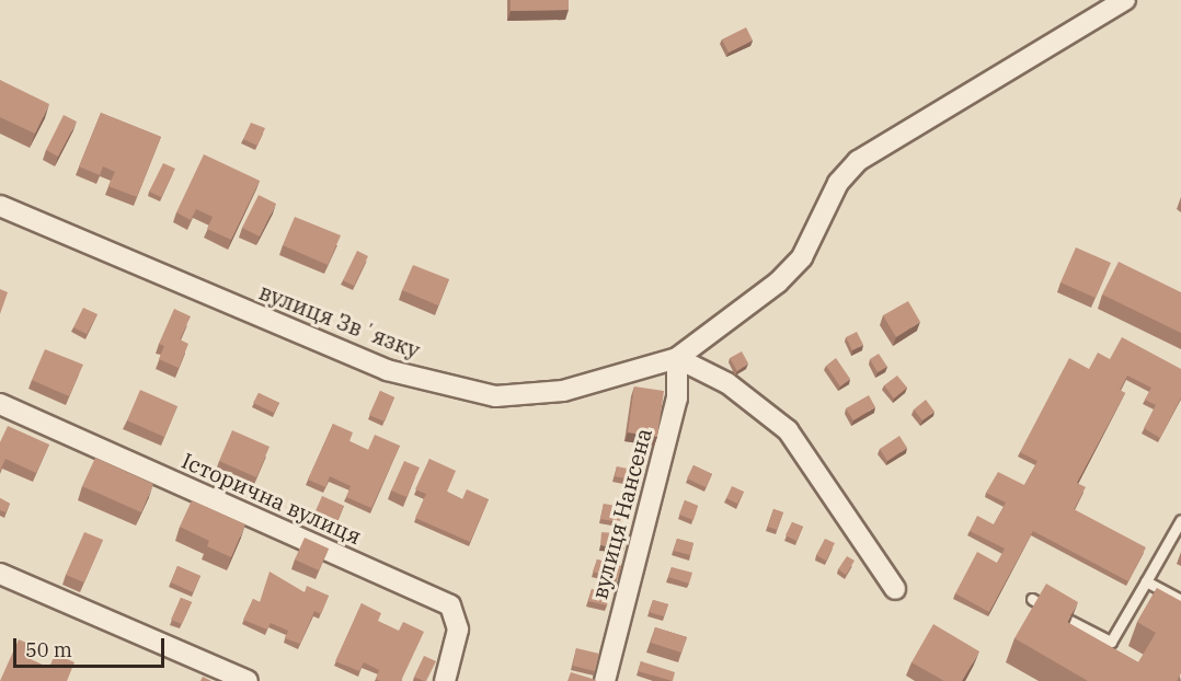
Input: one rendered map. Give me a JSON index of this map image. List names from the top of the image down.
{
  "streets": {
    "street": ["вулиця Звʼязку", "Історична вулиця", "вулиця Нансена"]
  },
  "crossings": [
    ["вулиця Звʼязку", "вулиця Нансена"]
  ],
  "scale_bar": "50 m"
}
